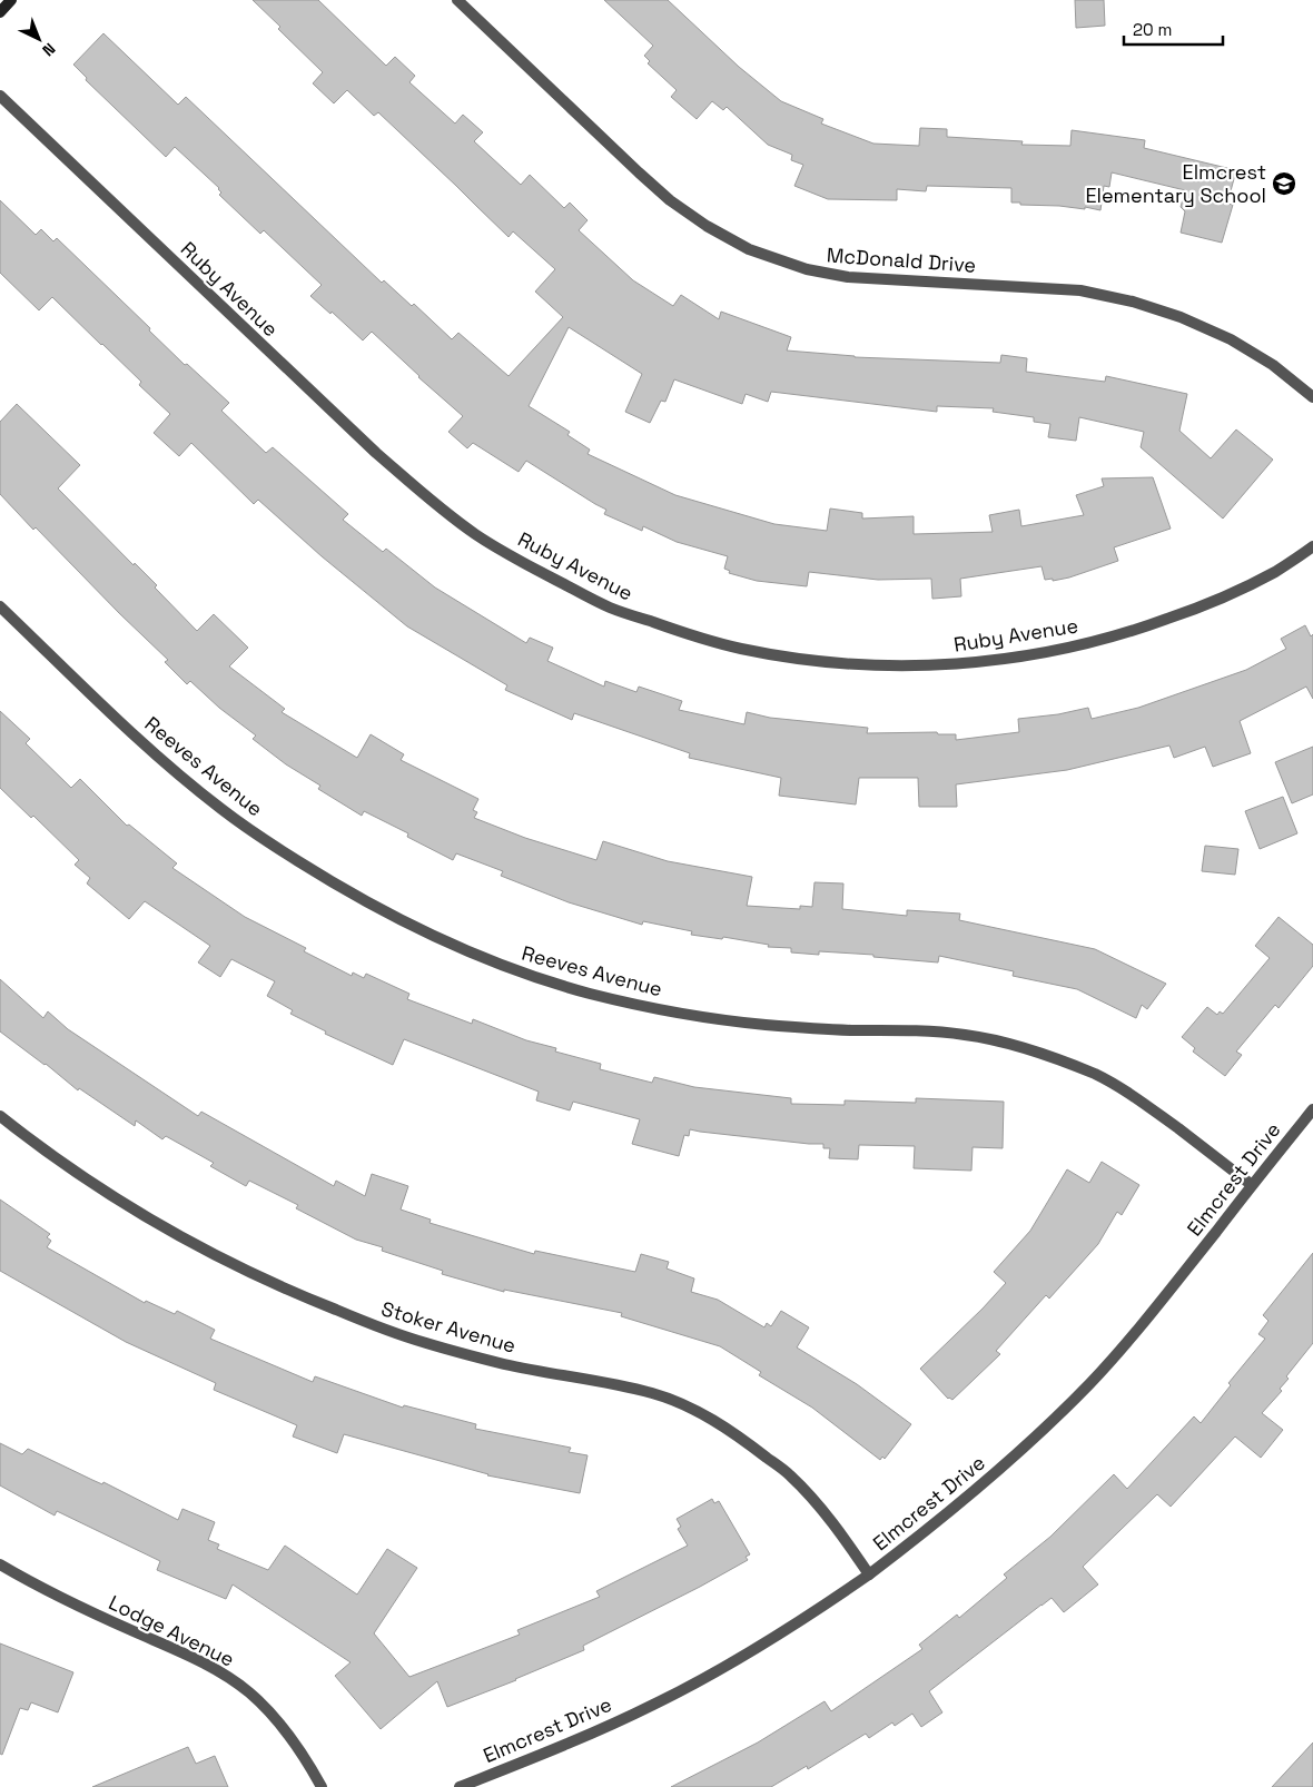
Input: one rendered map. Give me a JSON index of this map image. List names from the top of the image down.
{
  "streets": {
    "street": [
      "McDonald Drive",
      "Ruby Avenue",
      "Reeves Avenue",
      "Elmcrest Drive",
      "Stoker Avenue",
      "Lodge Avenue"
    ]
  },
  "crossings": [
    ["Reeves Avenue", "Elmcrest Drive"],
    ["Elmcrest Drive", "Stoker Avenue"]
  ],
  "places": {
    "school or university": ["Elmcrest Elementary School"]
  },
  "scale_bar": "20 m",
  "north": "bottom right"
}
